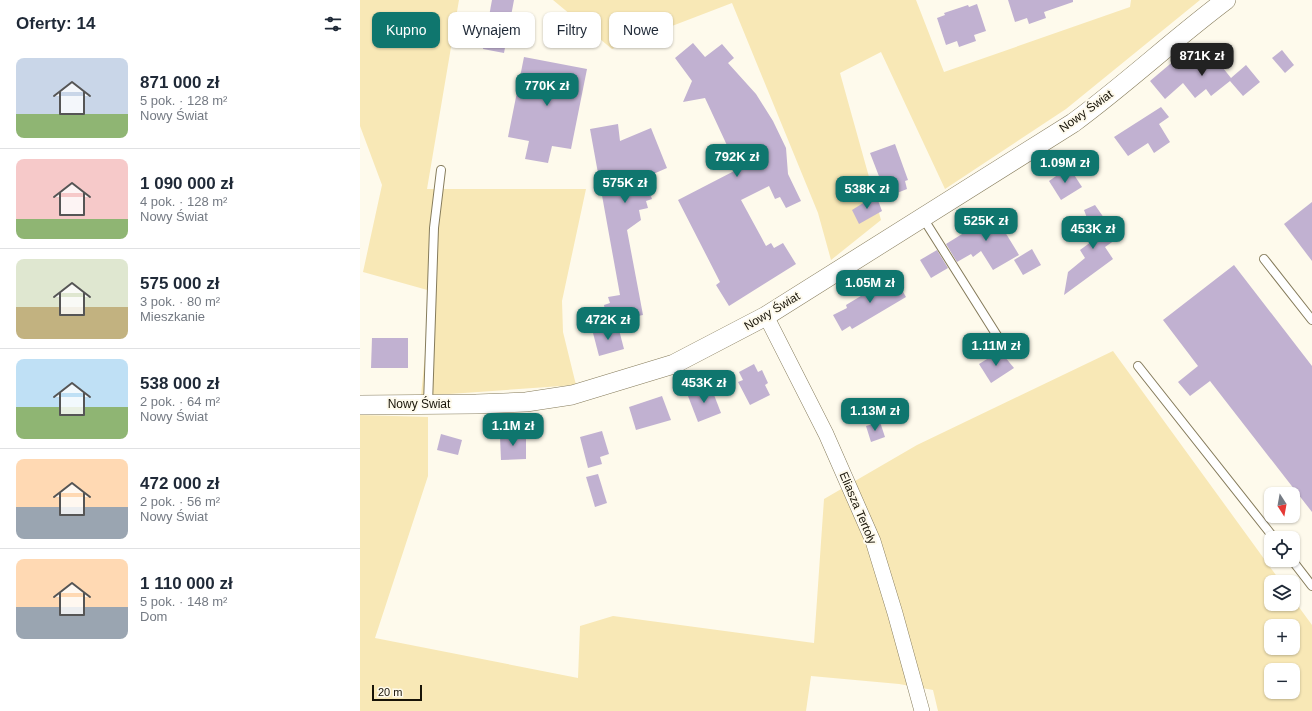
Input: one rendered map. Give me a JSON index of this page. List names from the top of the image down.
{
  "streets": {
    "street": ["Nowy Świat", "Eliasza Tertoły"]
  },
  "crossings": [
    ["Nowy Świat", "Eliasza Tertoły"]
  ],
  "scale_bar": "20 m",
  "north": "bottom",
  "page": {
    "heading": "Oferty: 14",
    "chip": [
      "Kupno",
      "Wynajem",
      "Filtry",
      "Nowe"
    ],
    "price": [
      "871K zł",
      "770K zł",
      "792K zł",
      "1.09M zł",
      "575K zł",
      "538K zł",
      "525K zł",
      "453K zł",
      "1.05M zł",
      "472K zł",
      "1.11M zł",
      "453K zł",
      "1.13M zł",
      "1.1M zł"
    ],
    "list": [
      {
        "name": "871 000 zł",
        "note": "5 pok. · 128 m² · Nowy Świat"
      },
      {
        "name": "1 090 000 zł",
        "note": "4 pok. · 128 m² · Nowy Świat"
      },
      {
        "name": "575 000 zł",
        "note": "3 pok. · 80 m² · Mieszkanie"
      },
      {
        "name": "538 000 zł",
        "note": "2 pok. · 64 m² · Nowy Świat"
      },
      {
        "name": "472 000 zł",
        "note": "2 pok. · 56 m² · Nowy Świat"
      },
      {
        "name": "1 110 000 zł",
        "note": "5 pok. · 148 m² · Dom"
      }
    ],
    "map_buttons": ["+", "−"],
    "scale": "20 m"
  }
}
